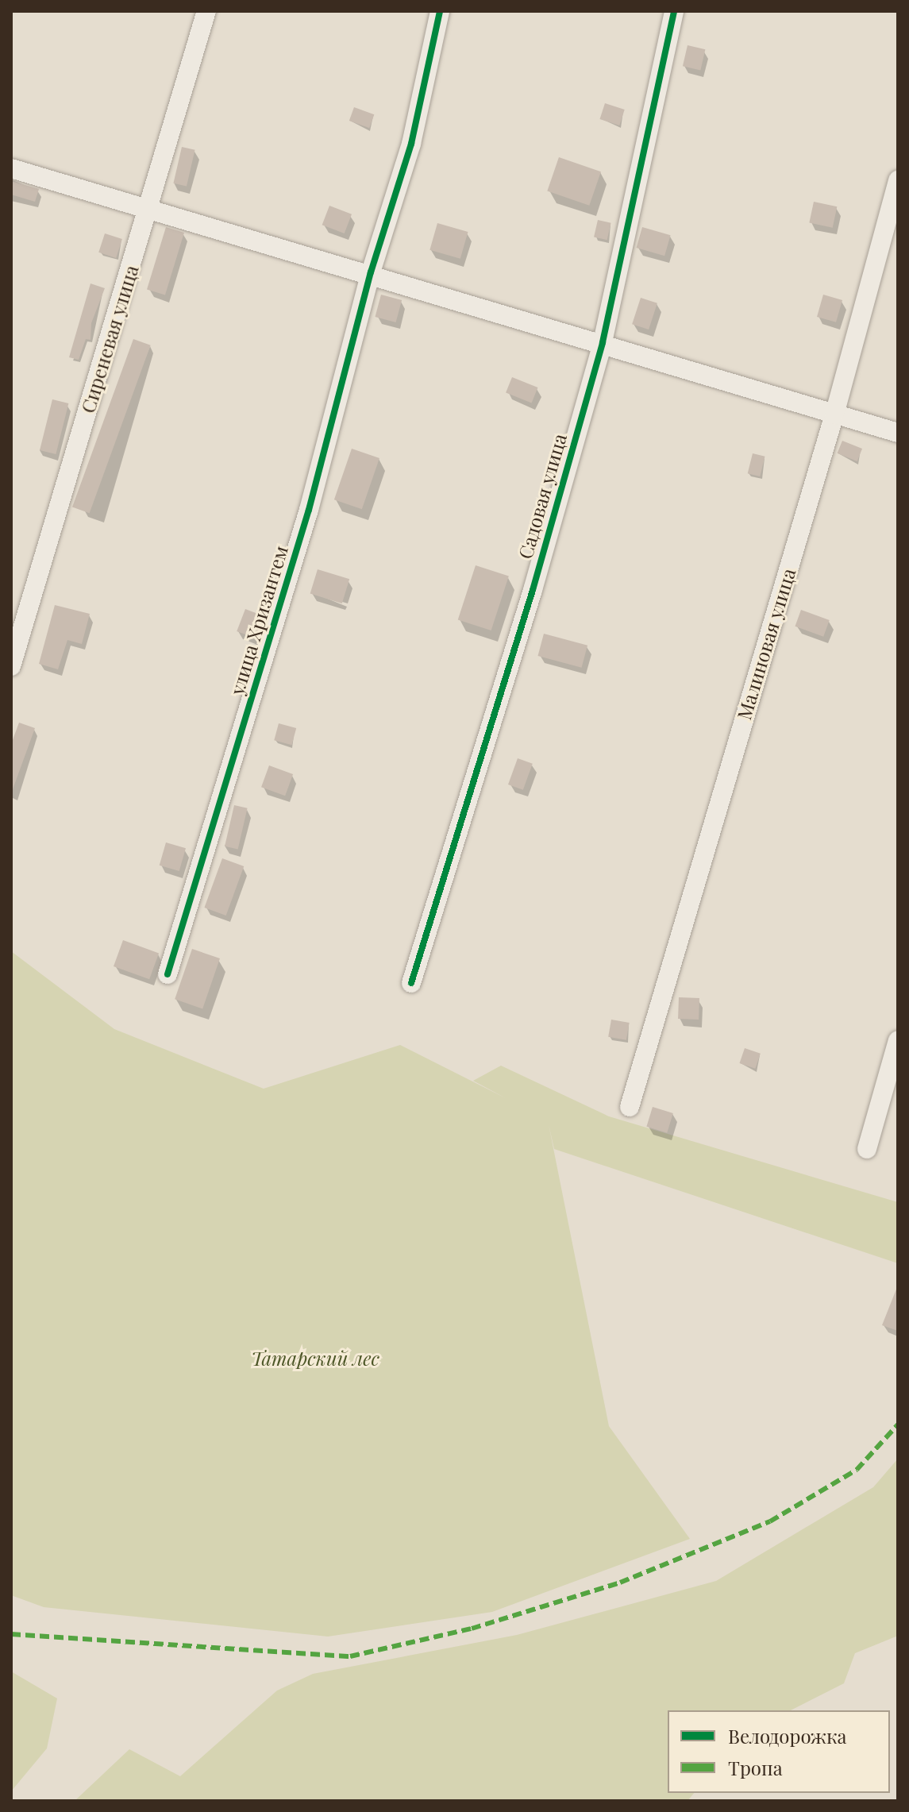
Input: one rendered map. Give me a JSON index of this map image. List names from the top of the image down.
{
  "streets": {
    "street": [
      "Сиреневая улица",
      "Садовая улица",
      "улица Хризантем",
      "Малиновая улица"
    ]
  },
  "parks": ["Татарский лес"],
  "legend": ["Велодорожка", "Тропа"]
}
